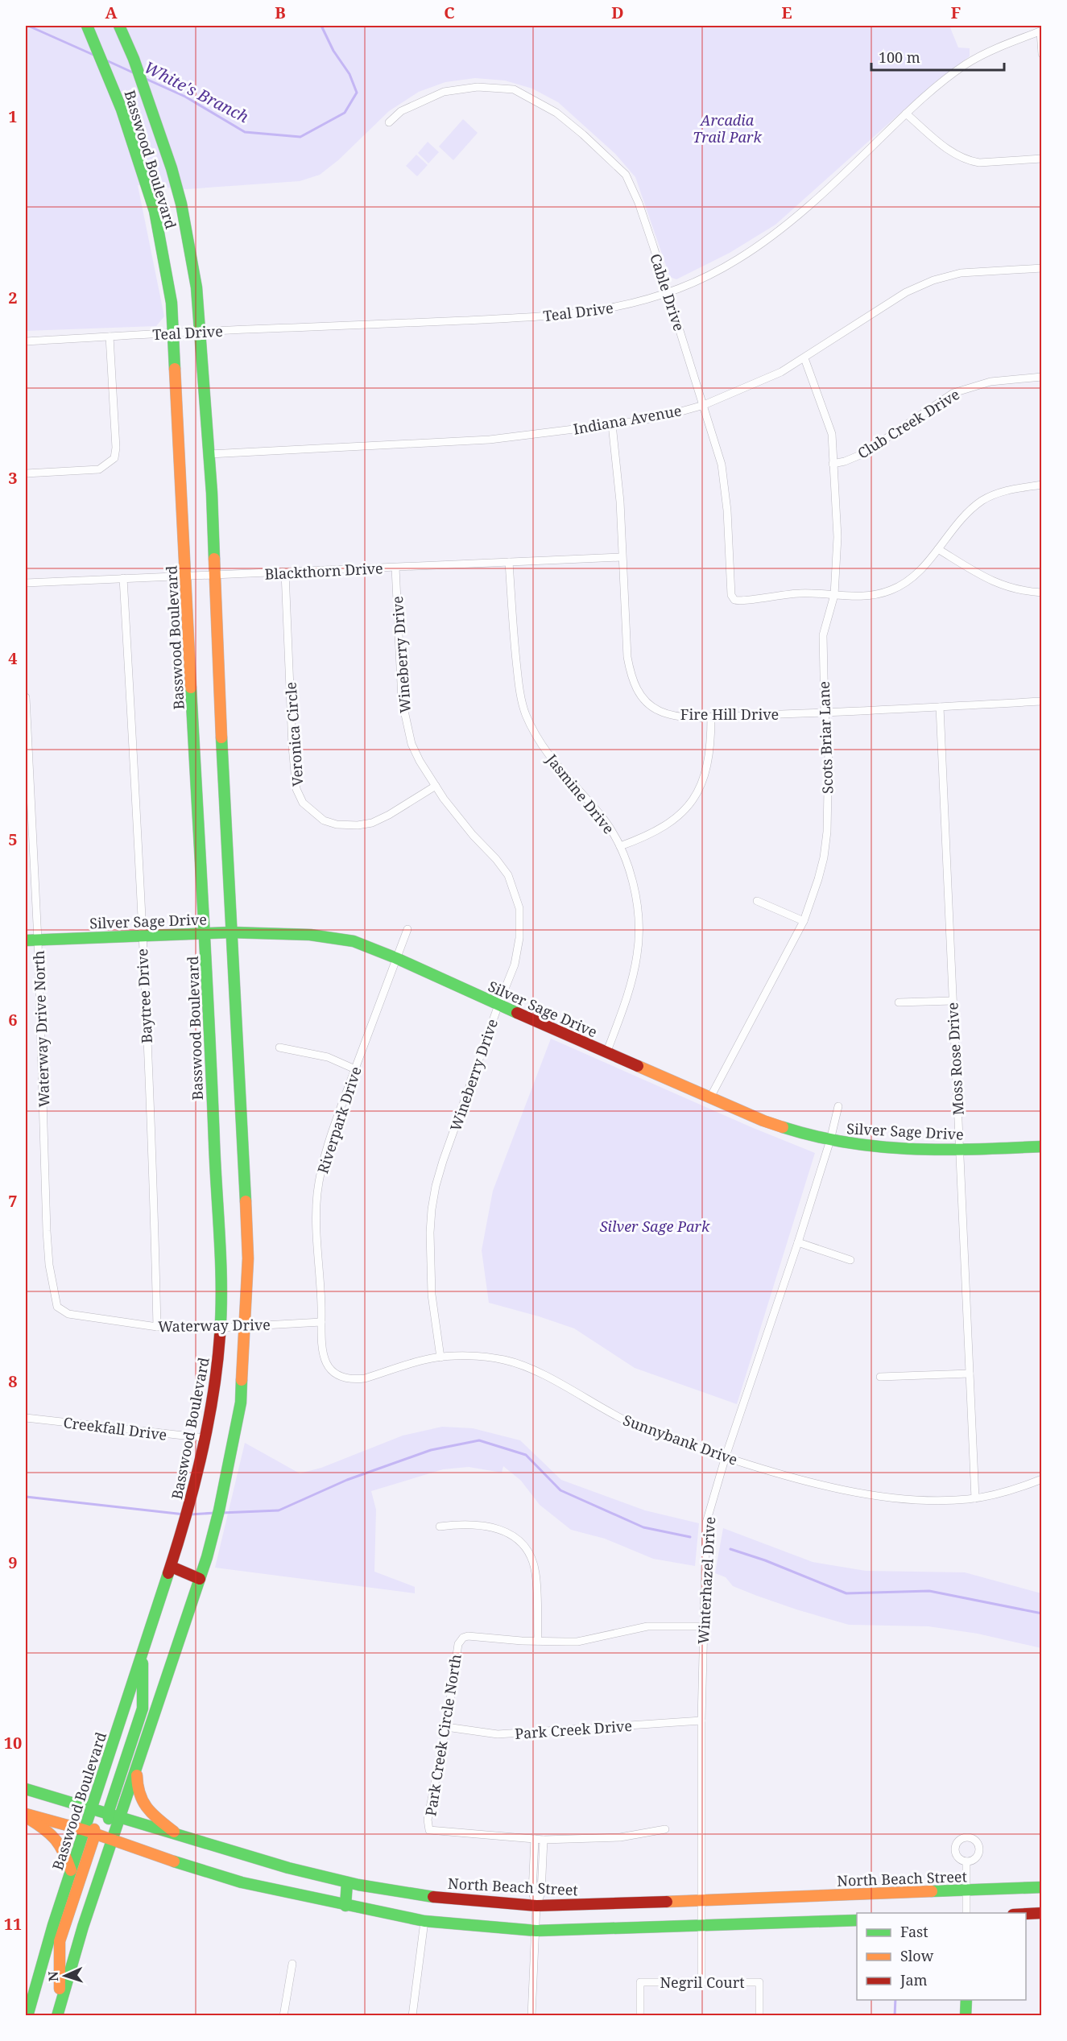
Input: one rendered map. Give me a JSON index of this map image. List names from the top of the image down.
{
  "streets": {
    "main road": ["Basswood Boulevard", "Silver Sage Drive", "North Beach Street"],
    "street": [
      "Cable Drive",
      "Teal Drive",
      "Indiana Avenue",
      "Club Creek Drive",
      "Blackthorn Drive",
      "Wineberry Drive",
      "Fire Hill Drive",
      "Veronica Circle",
      "Scots Briar Lane",
      "Jasmine Drive",
      "Baytree Drive",
      "Waterway Drive North",
      "Moss Rose Drive",
      "Riverpark Drive",
      "Waterway Drive",
      "Creekfall Drive",
      "Sunnybank Drive",
      "Winterhazel Drive",
      "Park Creek Drive",
      "Park Creek Circle North",
      "Negril Court"
    ]
  },
  "crossings": [
    ["Basswood Boulevard", "Teal Drive"],
    ["Basswood Boulevard", "Indiana Avenue"],
    ["Basswood Boulevard", "Blackthorn Drive"],
    ["Basswood Boulevard", "Silver Sage Drive"],
    ["Basswood Boulevard", "Waterway Drive"],
    ["Basswood Boulevard", "Creekfall Drive"],
    ["Basswood Boulevard", "North Beach Street"],
    ["Cable Drive", "Teal Drive"],
    ["Cable Drive", "Indiana Avenue"],
    ["Cable Drive", "Scots Briar Lane"],
    ["Indiana Avenue", "Fire Hill Drive"],
    ["Indiana Avenue", "Scots Briar Lane"],
    ["Club Creek Drive", "Scots Briar Lane"],
    ["Blackthorn Drive", "Wineberry Drive"],
    ["Blackthorn Drive", "Fire Hill Drive"],
    ["Blackthorn Drive", "Veronica Circle"],
    ["Blackthorn Drive", "Jasmine Drive"],
    ["Blackthorn Drive", "Baytree Drive"],
    ["Wineberry Drive", "Veronica Circle"],
    ["Wineberry Drive", "Silver Sage Drive"],
    ["Wineberry Drive", "Sunnybank Drive"],
    ["Fire Hill Drive", "Scots Briar Lane"],
    ["Fire Hill Drive", "Moss Rose Drive"],
    ["Scots Briar Lane", "Silver Sage Drive"],
    ["Jasmine Drive", "Silver Sage Drive"],
    ["Silver Sage Drive", "Baytree Drive"],
    ["Silver Sage Drive", "Waterway Drive North"],
    ["Silver Sage Drive", "Moss Rose Drive"],
    ["Silver Sage Drive", "Riverpark Drive"],
    ["Silver Sage Drive", "Winterhazel Drive"],
    ["Baytree Drive", "Waterway Drive"],
    ["Waterway Drive North", "Waterway Drive"],
    ["Moss Rose Drive", "Sunnybank Drive"],
    ["Riverpark Drive", "Waterway Drive"],
    ["Riverpark Drive", "Sunnybank Drive"],
    ["Sunnybank Drive", "Winterhazel Drive"],
    ["Winterhazel Drive", "Park Creek Drive"],
    ["Winterhazel Drive", "North Beach Street"],
    ["Winterhazel Drive", "Negril Court"],
    ["Park Creek Drive", "Park Creek Circle North"]
  ],
  "water": ["White's Branch"],
  "parks": ["Arcadia Trail Park", "Silver Sage Park"],
  "legend": ["Fast", "Slow", "Jam"],
  "scale_bar": "100 m",
  "north": "left",
  "grid": {
    "columns": [
      "A",
      "B",
      "C",
      "D",
      "E",
      "F"
    ],
    "rows": [
      "1",
      "2",
      "3",
      "4",
      "5",
      "6",
      "7",
      "8",
      "9",
      "10",
      "11"
    ]
  }
}
